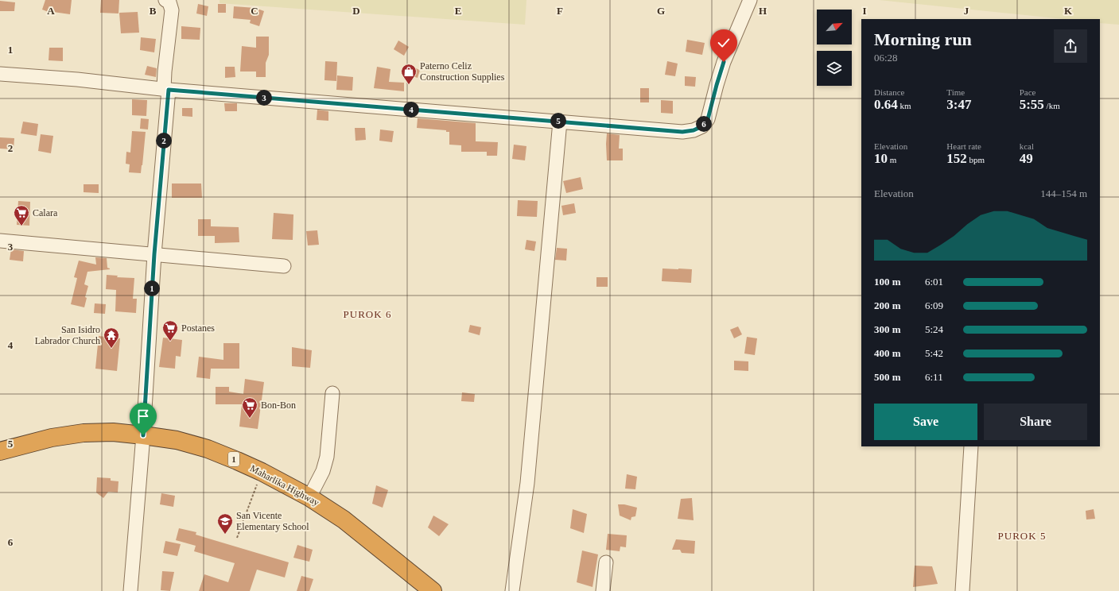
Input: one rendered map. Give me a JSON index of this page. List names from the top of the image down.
{
  "streets": {
    "highway": ["1", "Maharlika Highway"]
  },
  "districts": ["PUROK 6", "PUROK 5"],
  "places": {
    "shop": ["Paterno Celiz Construction Supplies"],
    "supermarket": ["Calara", "Postanes", "Bon-Bon"],
    "temple": ["San Isidro Labrador Church"],
    "school or university": ["San Vicente Elementary School"]
  },
  "north": "top right",
  "page": {
    "heading": ["Morning run", "06:28"],
    "stats": [
      ["Distance", "0.64 km"],
      ["Time", "3:47"],
      ["Pace", "5:55 /km"],
      ["Elevation", "10 m"],
      ["Heart rate", "152 bpm"],
      ["kcal", "49"]
    ],
    "pins": [
      "3",
      "4",
      "5",
      "6",
      "2",
      "1"
    ],
    "chart": ["Elevation", "144–154 m"],
    "list": [
      {
        "name": "100 m",
        "note": "6:01"
      },
      {
        "name": "200 m",
        "note": "6:09"
      },
      {
        "name": "300 m",
        "note": "5:24"
      },
      {
        "name": "400 m",
        "note": "5:42"
      },
      {
        "name": "500 m",
        "note": "6:11"
      }
    ],
    "buttons": ["Save", "Share"]
  },
  "grid": {
    "columns": [
      "A",
      "B",
      "C",
      "D",
      "E",
      "F",
      "G",
      "H",
      "I",
      "J",
      "K"
    ],
    "rows": [
      "1",
      "2",
      "3",
      "4",
      "5",
      "6"
    ]
  }
}
